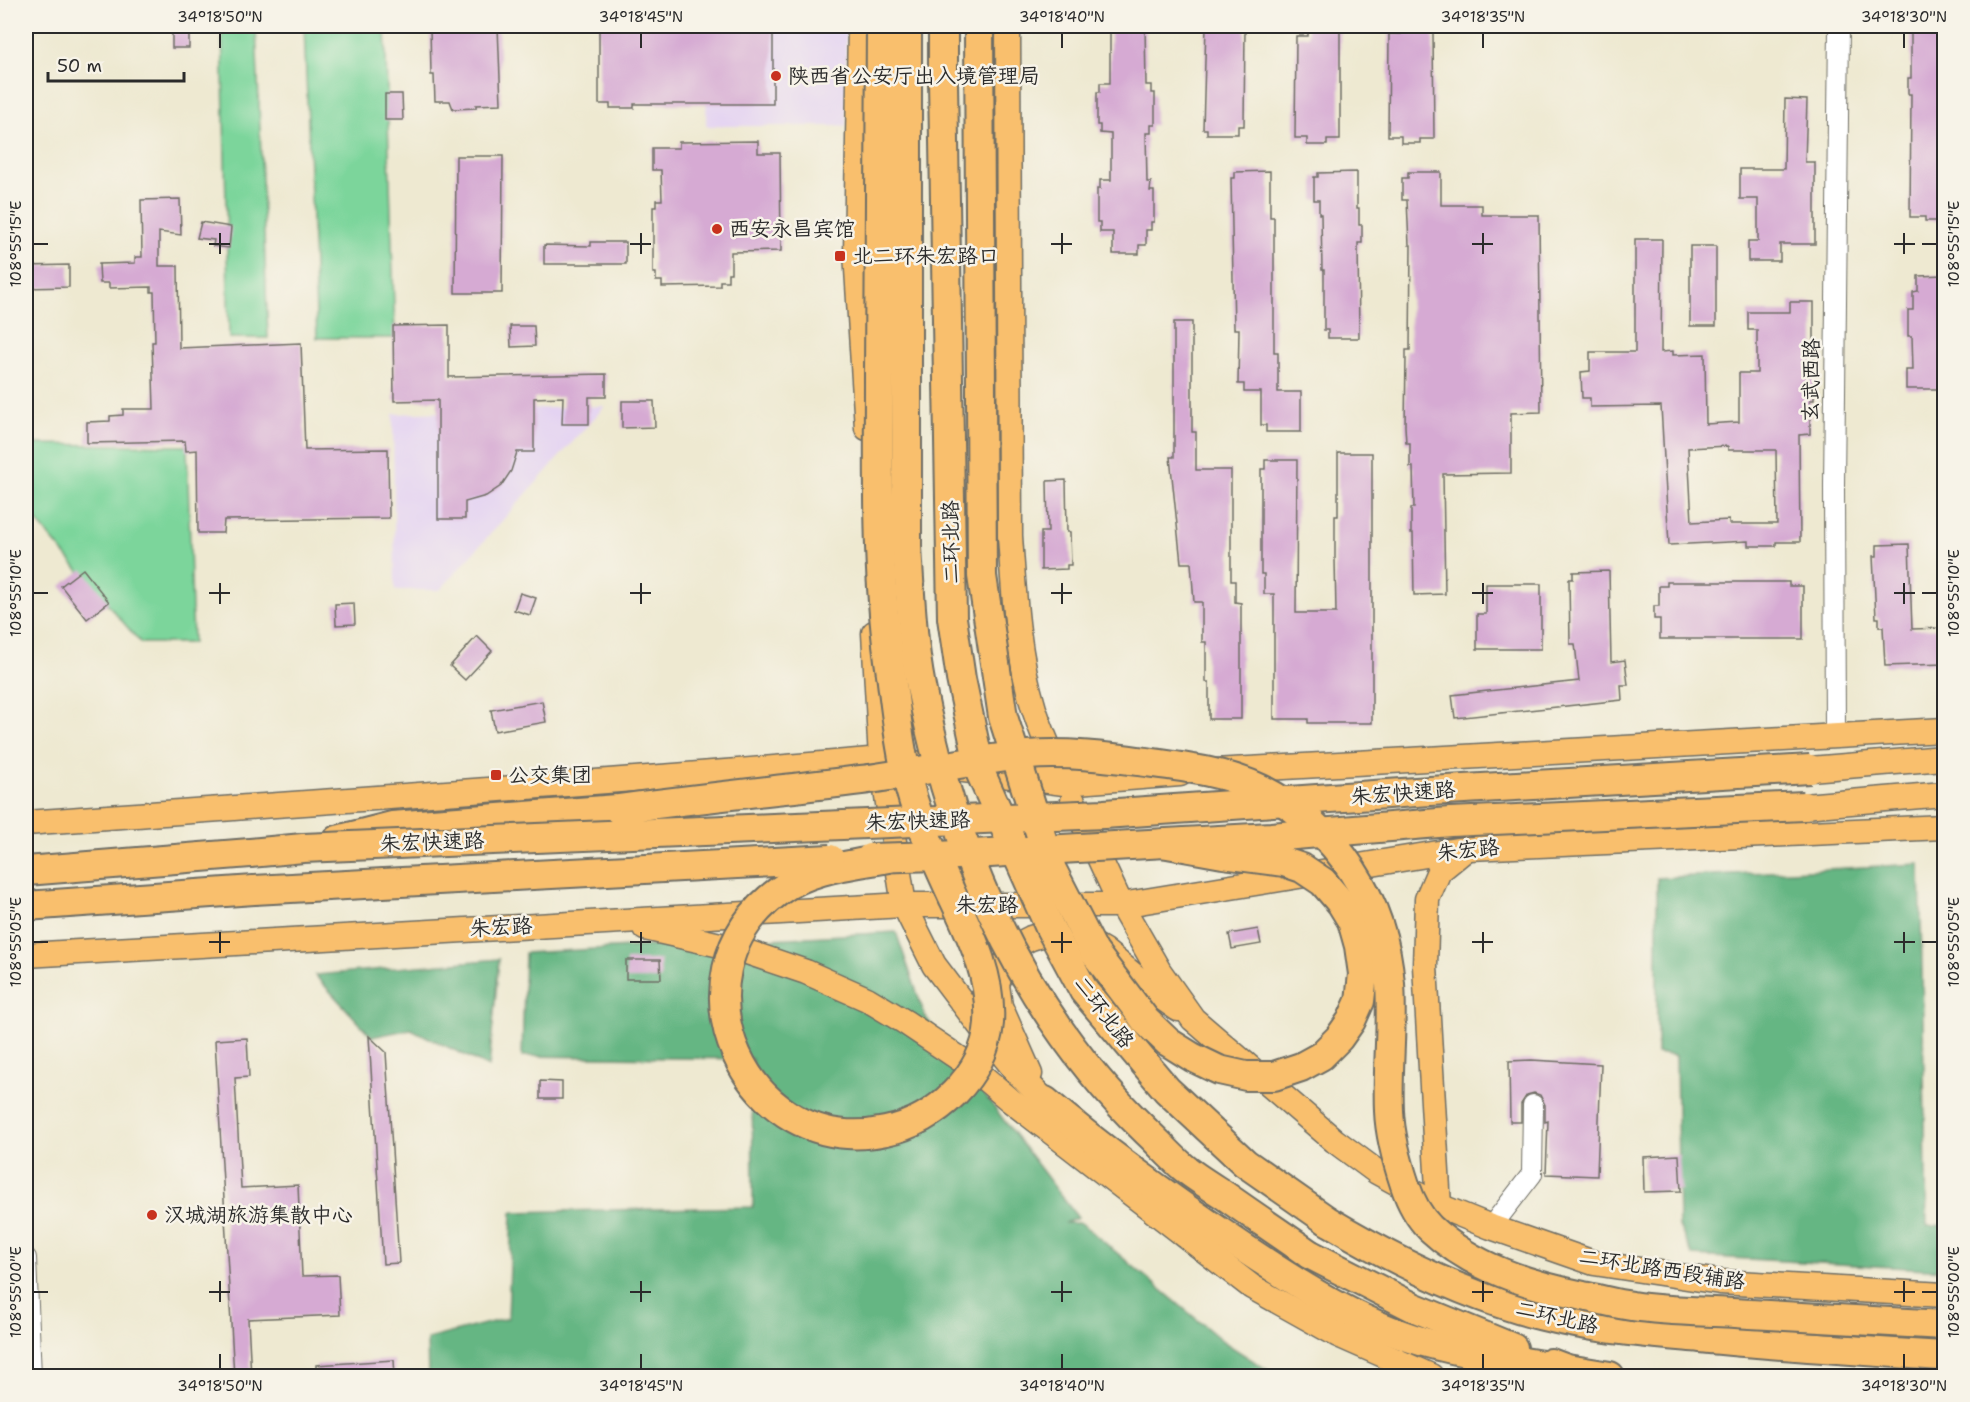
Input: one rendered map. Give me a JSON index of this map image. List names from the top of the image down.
{
  "streets": {
    "highway": ["二环北路", "朱宏快速路"],
    "main road": ["朱宏路", "二环北路西段辅路"],
    "street": ["玄武西路"]
  },
  "places": {
    "other": ["陕西省公安厅出入境管理局", "西安永昌宾馆", "汉城湖旅游集散中心"],
    "transit": ["北二环朱宏路口", "公交集团"]
  },
  "scale_bar": "50 m",
  "coordinates": [
    "34°18'50\"N",
    "34°18'45\"N",
    "34°18'40\"N",
    "34°18'35\"N",
    "34°18'30\"N",
    "108°55'15\"E",
    "108°55'10\"E",
    "108°55'05\"E",
    "108°55'00\"E"
  ]
}
